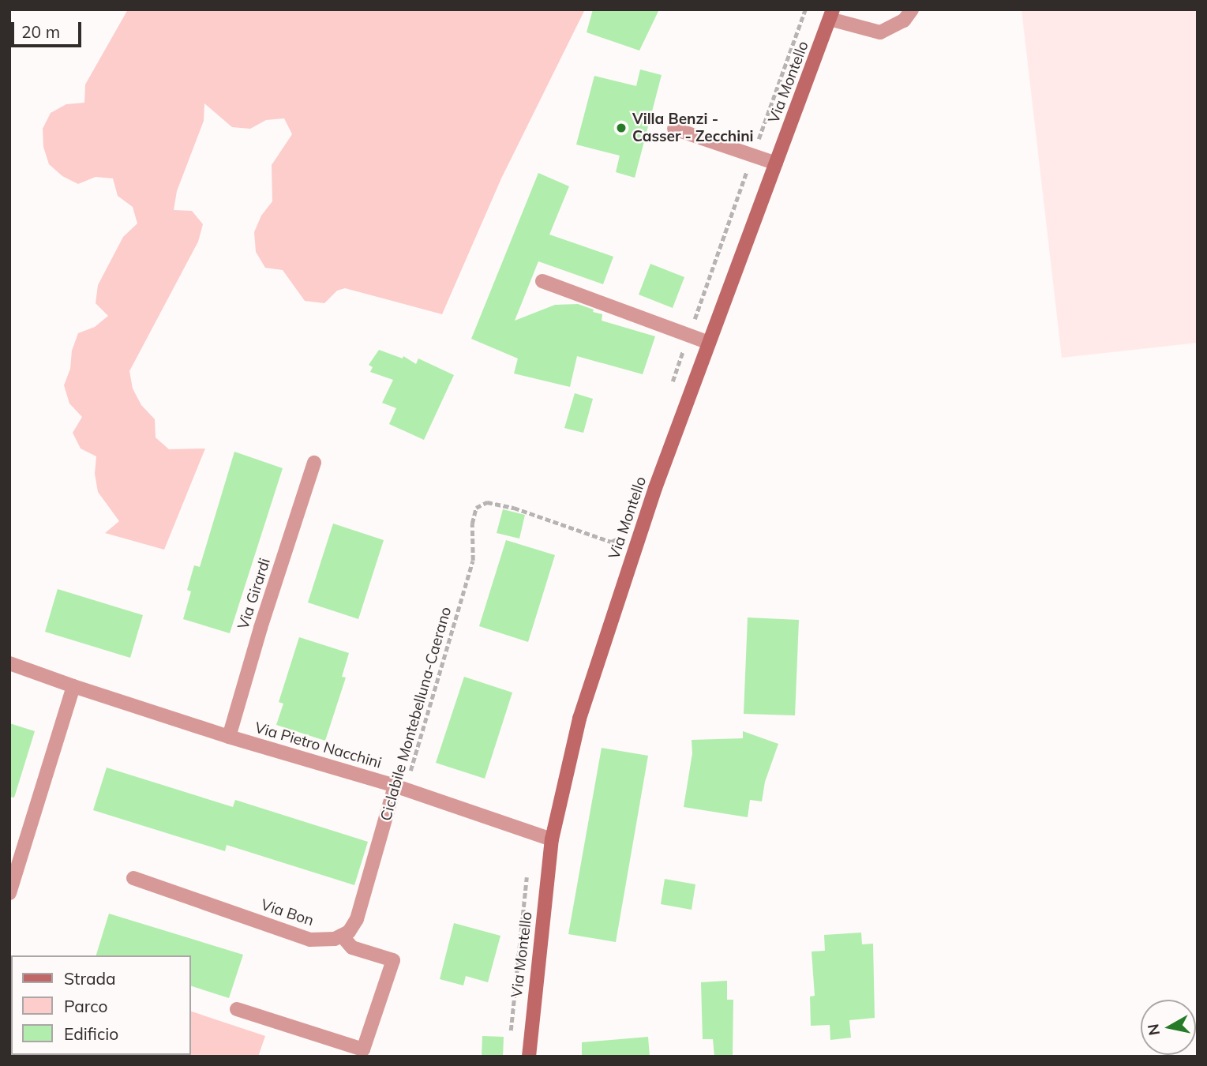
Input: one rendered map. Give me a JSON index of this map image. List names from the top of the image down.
{
  "streets": {
    "main road": ["Via Montello"],
    "street": ["Via Girardi", "Via Pietro Nacchini", "Via Bon"],
    "path": ["Ciclabile Montebelluna-Caerano"]
  },
  "crossings": [
    ["Via Montello", "Via Pietro Nacchini"],
    ["Via Girardi", "Via Pietro Nacchini"],
    ["Ciclabile Montebelluna-Caerano", "Via Pietro Nacchini"]
  ],
  "places": ["Villa Benzi - Casser - Zecchini"],
  "legend": ["Strada", "Parco", "Edificio"],
  "scale_bar": "20 m",
  "north": "left"
}
